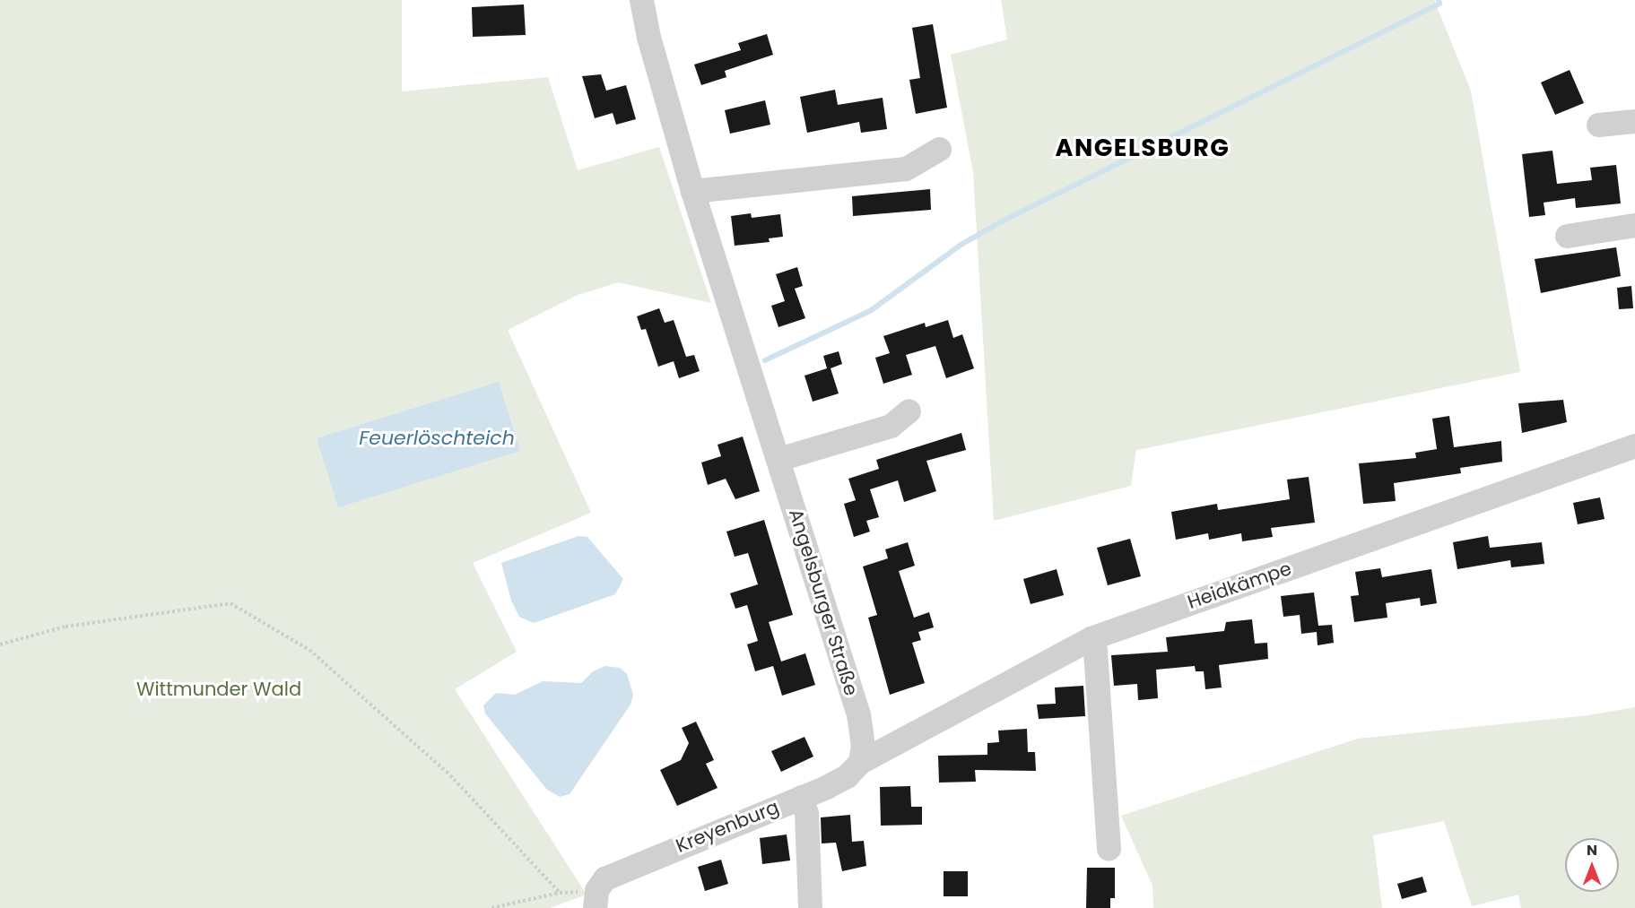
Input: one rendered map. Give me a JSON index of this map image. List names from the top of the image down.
{
  "streets": {
    "street": ["Heidkämpe", "Angelsburger Straße", "Kreyenburg"]
  },
  "crossings": [
    ["Heidkämpe", "Angelsburger Straße"],
    ["Heidkämpe", "Kreyenburg"],
    ["Angelsburger Straße", "Kreyenburg"]
  ],
  "districts": ["ANGELSBURG"],
  "water": ["Feuerlöschteich"],
  "parks": ["Wittmunder Wald"],
  "north": "top"
}
